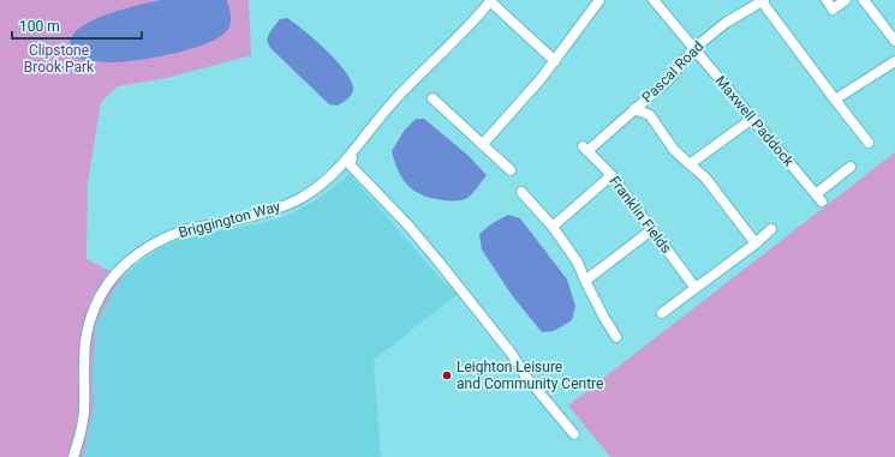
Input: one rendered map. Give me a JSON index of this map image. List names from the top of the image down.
{
  "streets": {
    "street": [
      "Pascal Road",
      "Maxwell Paddock",
      "Franklin Fields",
      "Briggington Way"
    ]
  },
  "crossings": [
    ["Pascal Road", "Maxwell Paddock"],
    ["Pascal Road", "Franklin Fields"]
  ],
  "parks": ["Clipstone Brook Park"],
  "places": ["Leighton Leisure and Community Centre"],
  "scale_bar": "100 m"
}
